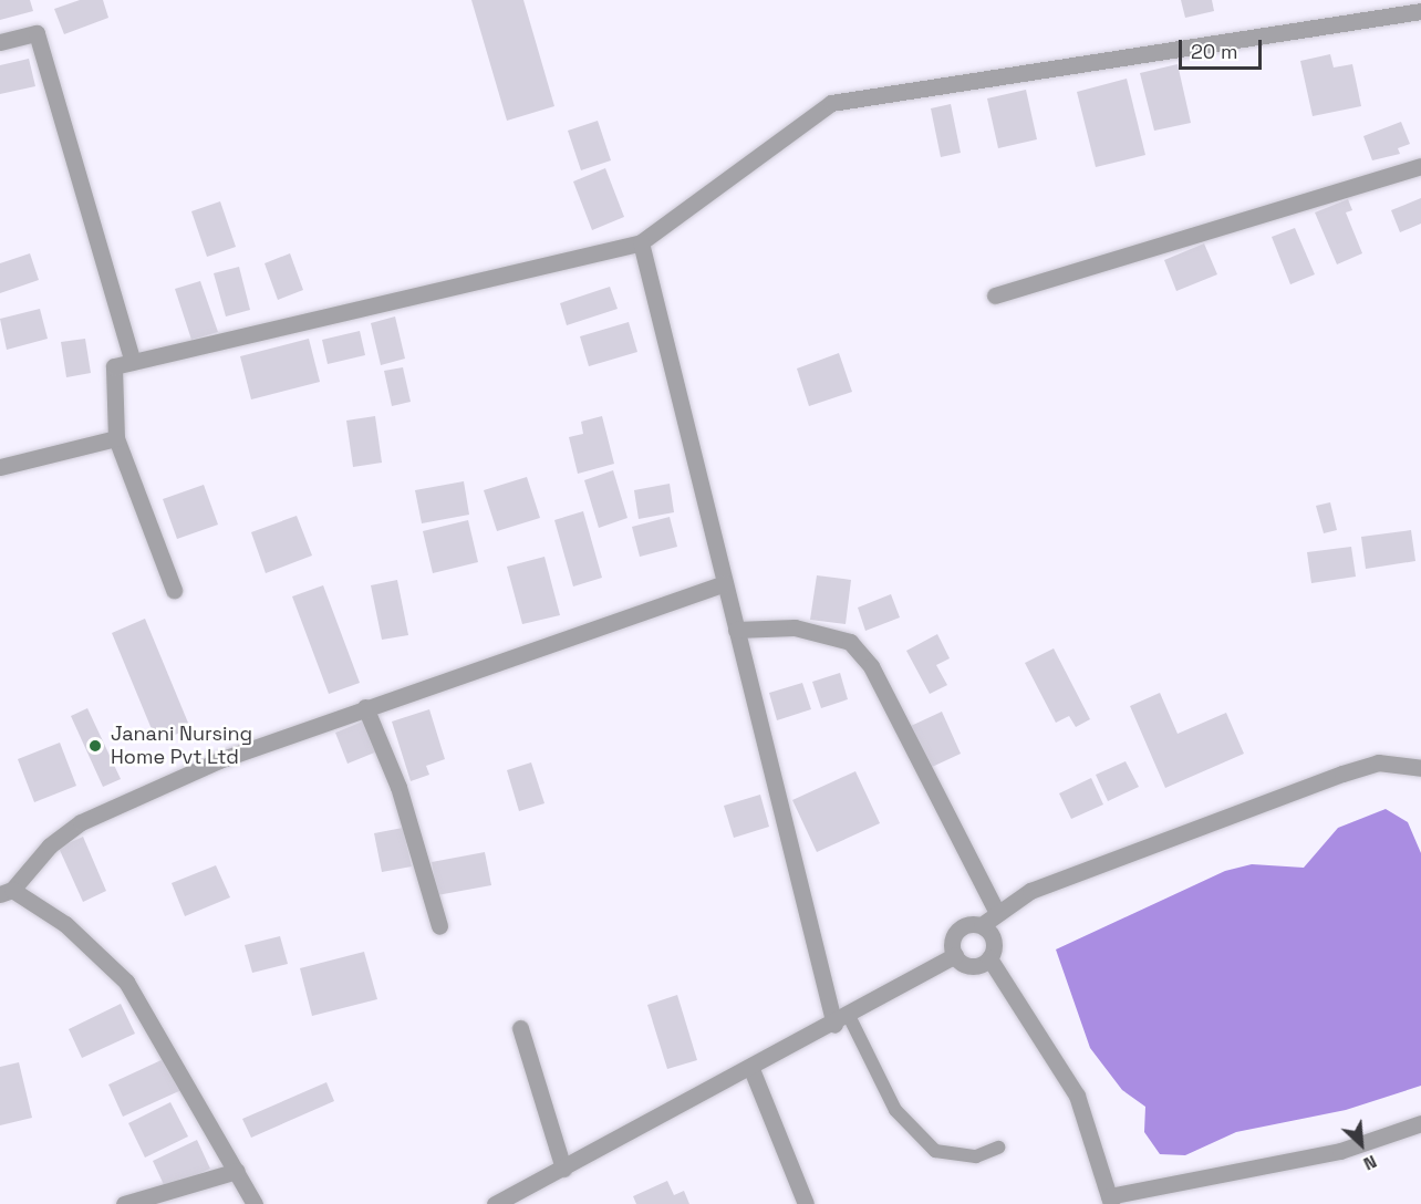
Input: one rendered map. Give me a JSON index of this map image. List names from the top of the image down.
{
  "places": ["Janani Nursing Home Pvt Ltd"],
  "scale_bar": "20 m",
  "north": "bottom right"
}
